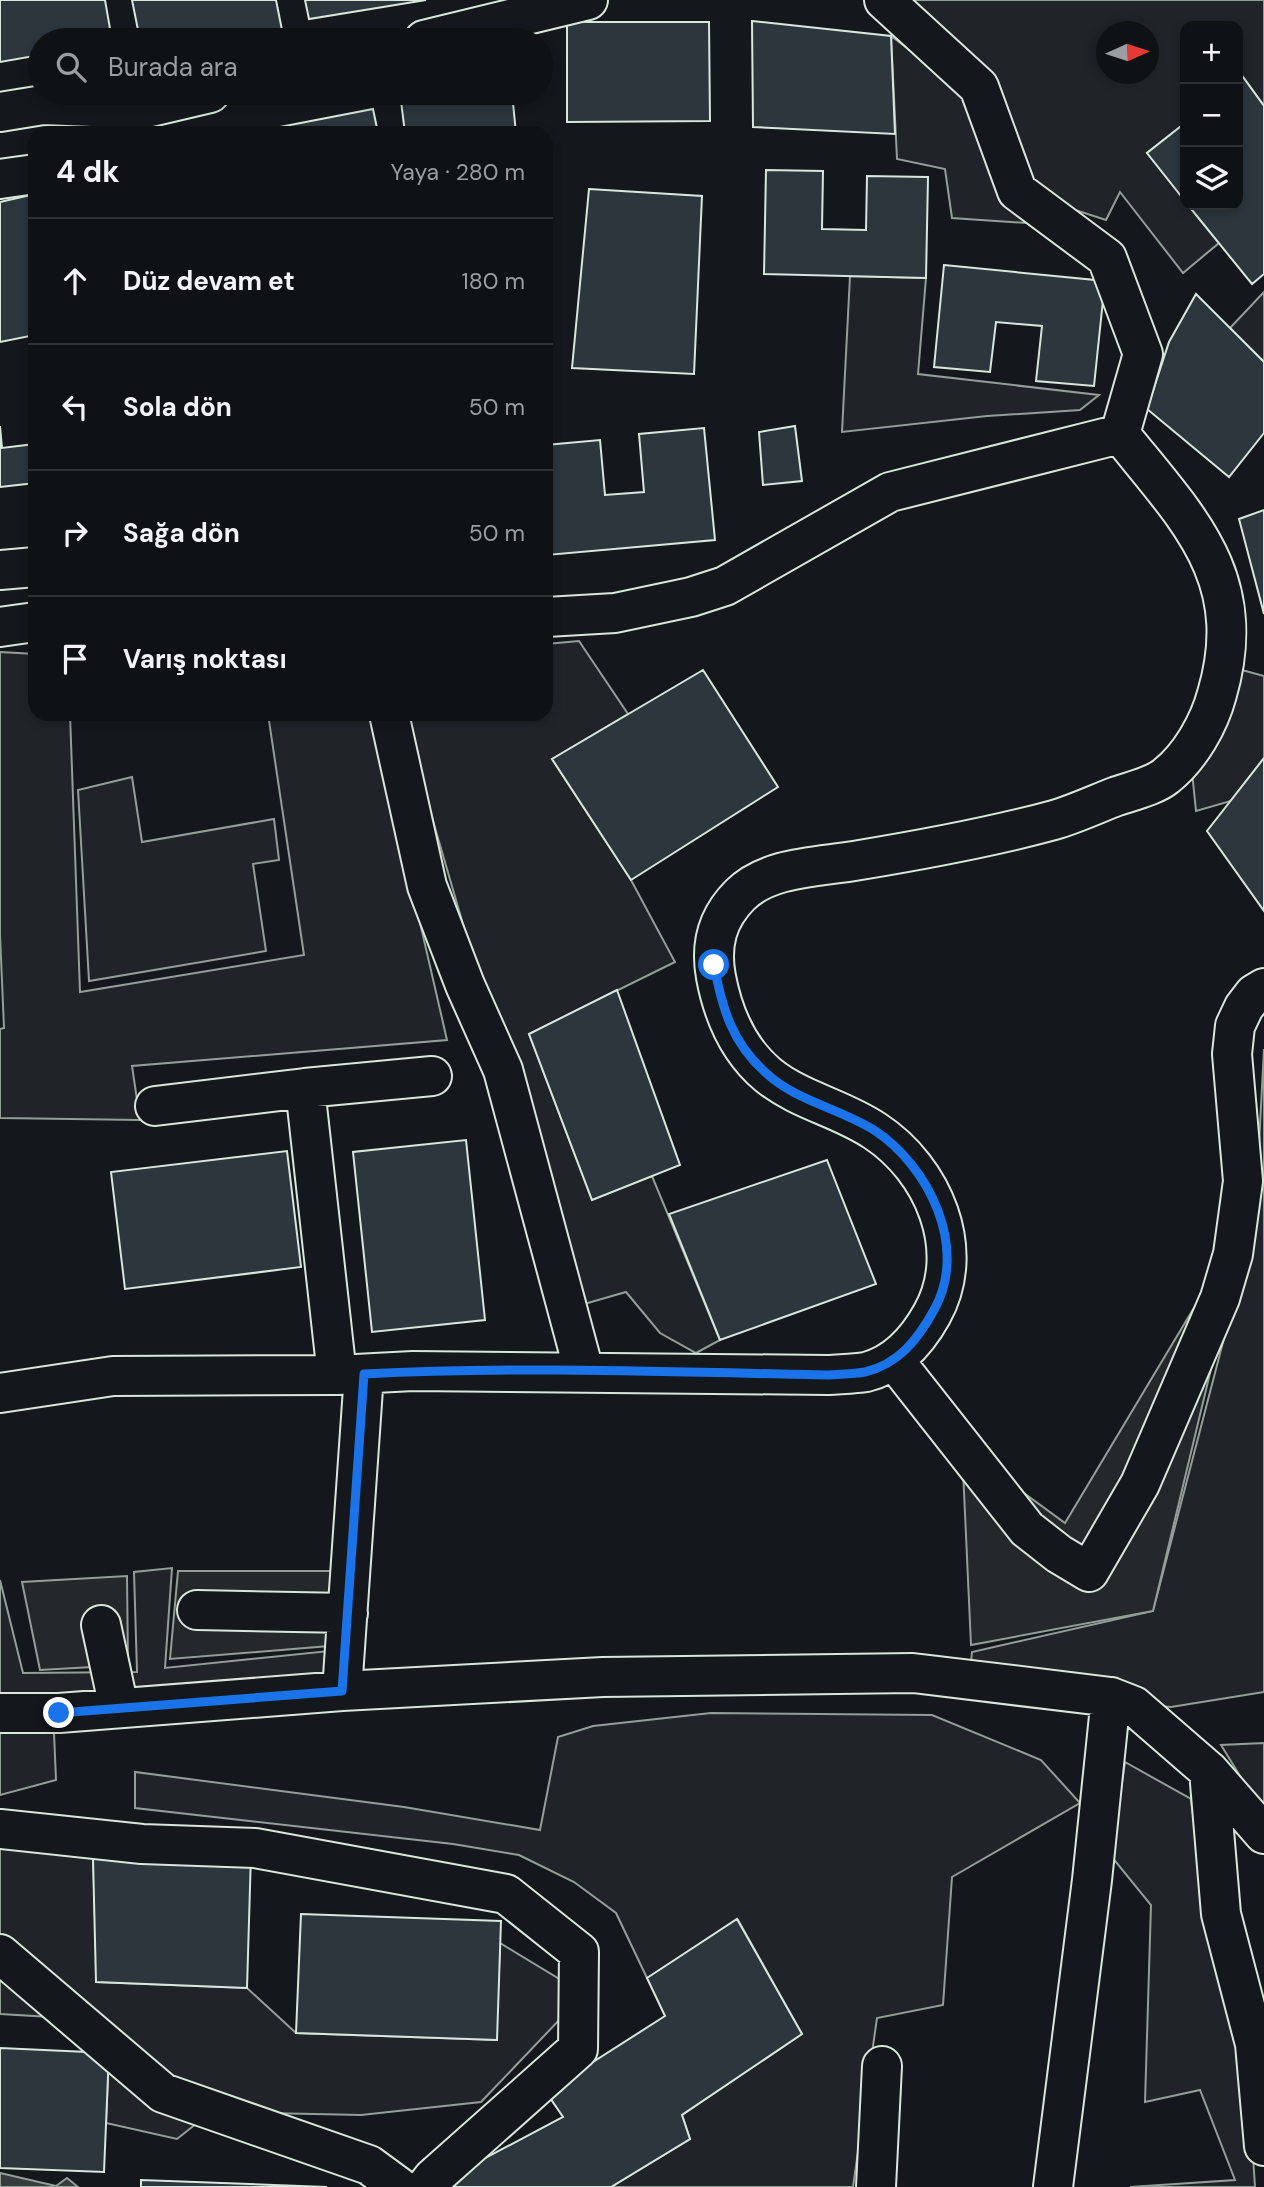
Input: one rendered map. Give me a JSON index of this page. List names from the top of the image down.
{
  "north": "right",
  "page": {
    "map_buttons": ["+", "−"],
    "search": "Burada ara",
    "heading": ["4 dk", "Yaya · 280 m"],
    "list": [
      ["Düz devam et", "180 m"],
      ["Sola dön", "50 m"],
      ["Sağa dön", "50 m"],
      "Varış noktası"
    ]
  }
}
